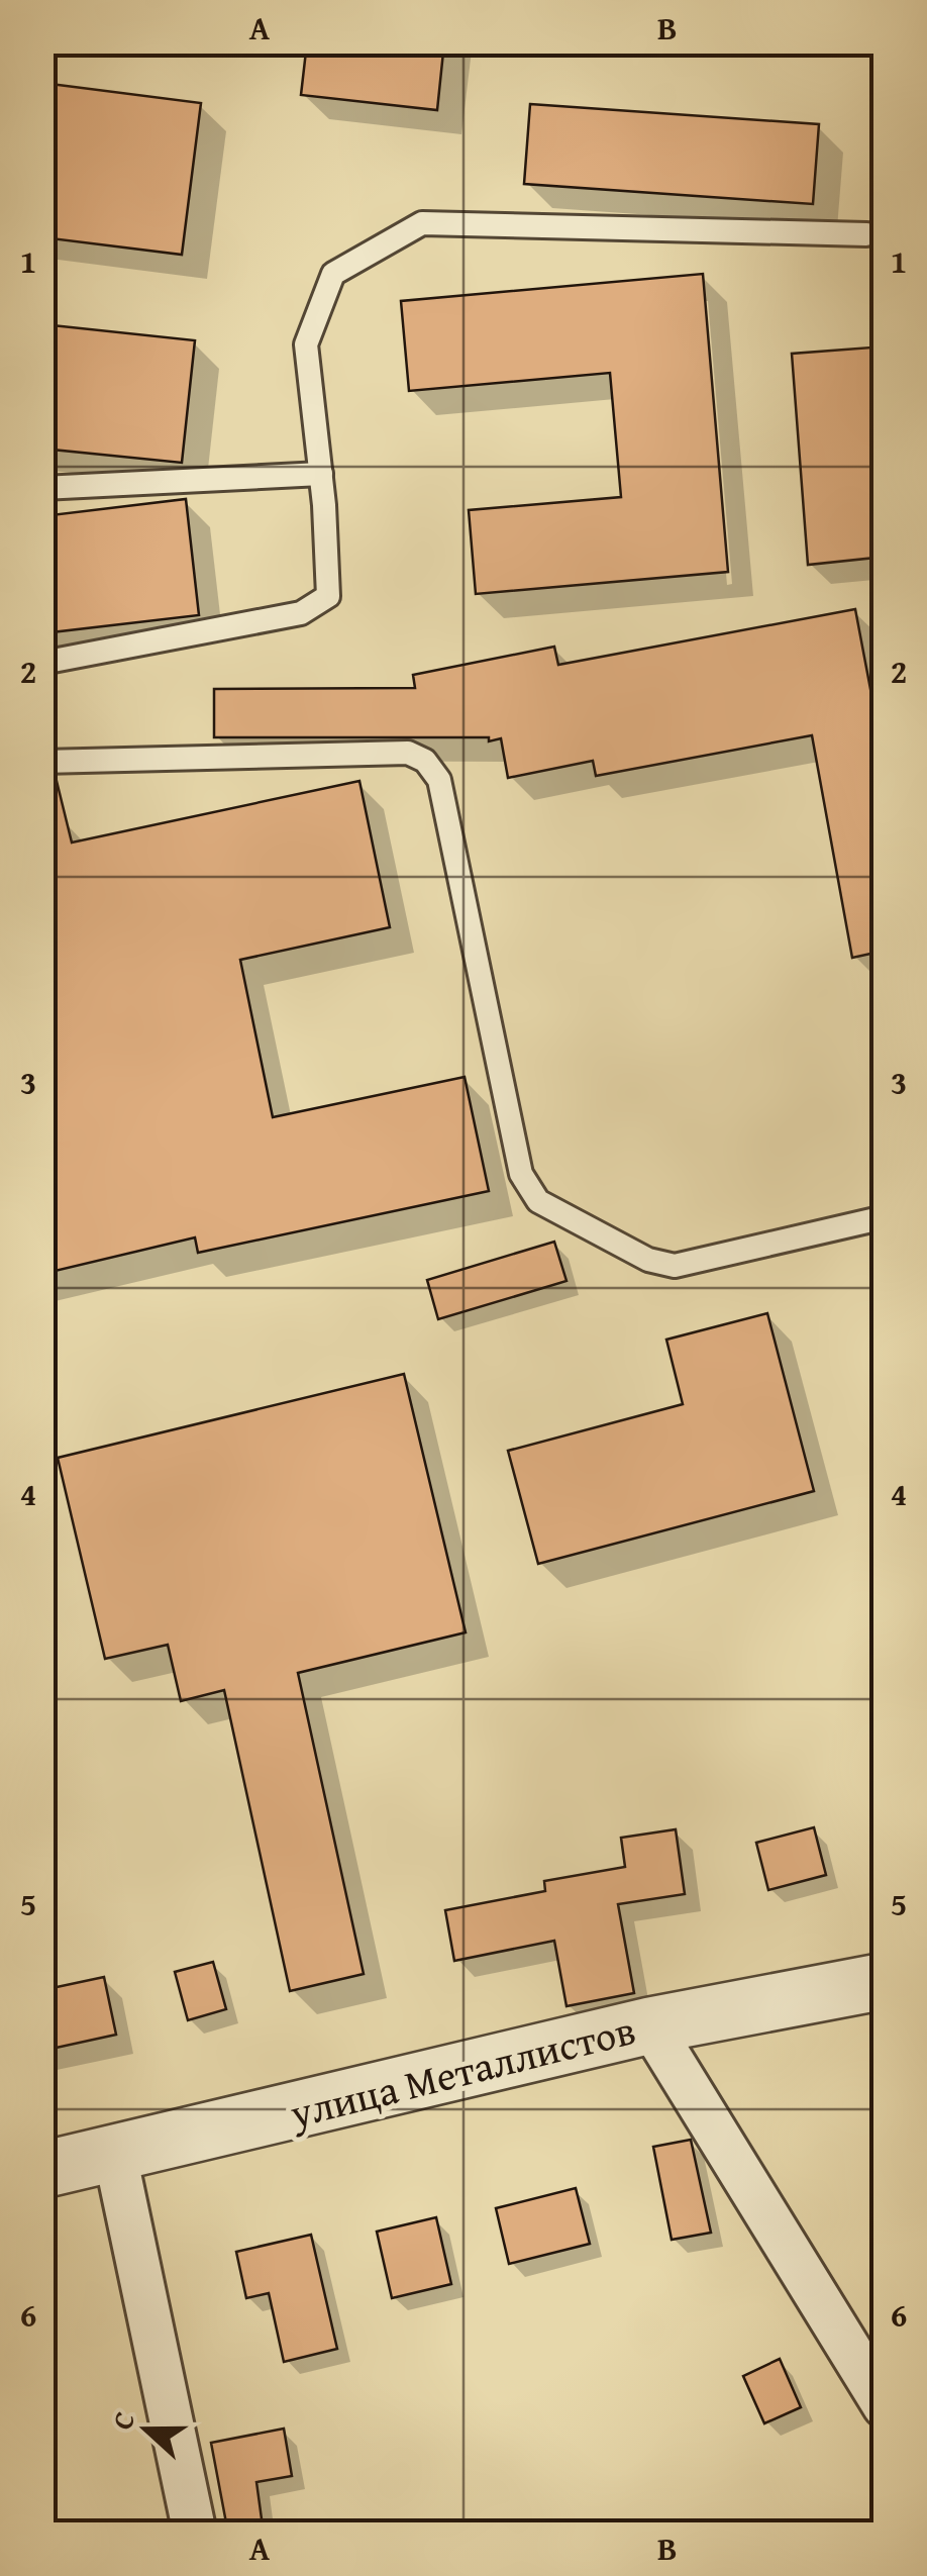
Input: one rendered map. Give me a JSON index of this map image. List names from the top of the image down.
{
  "streets": {
    "street": ["улица Металлистов"]
  },
  "north": "left",
  "grid": {
    "columns": ["A", "B"],
    "rows": [
      "1",
      "2",
      "3",
      "4",
      "5",
      "6"
    ]
  }
}
